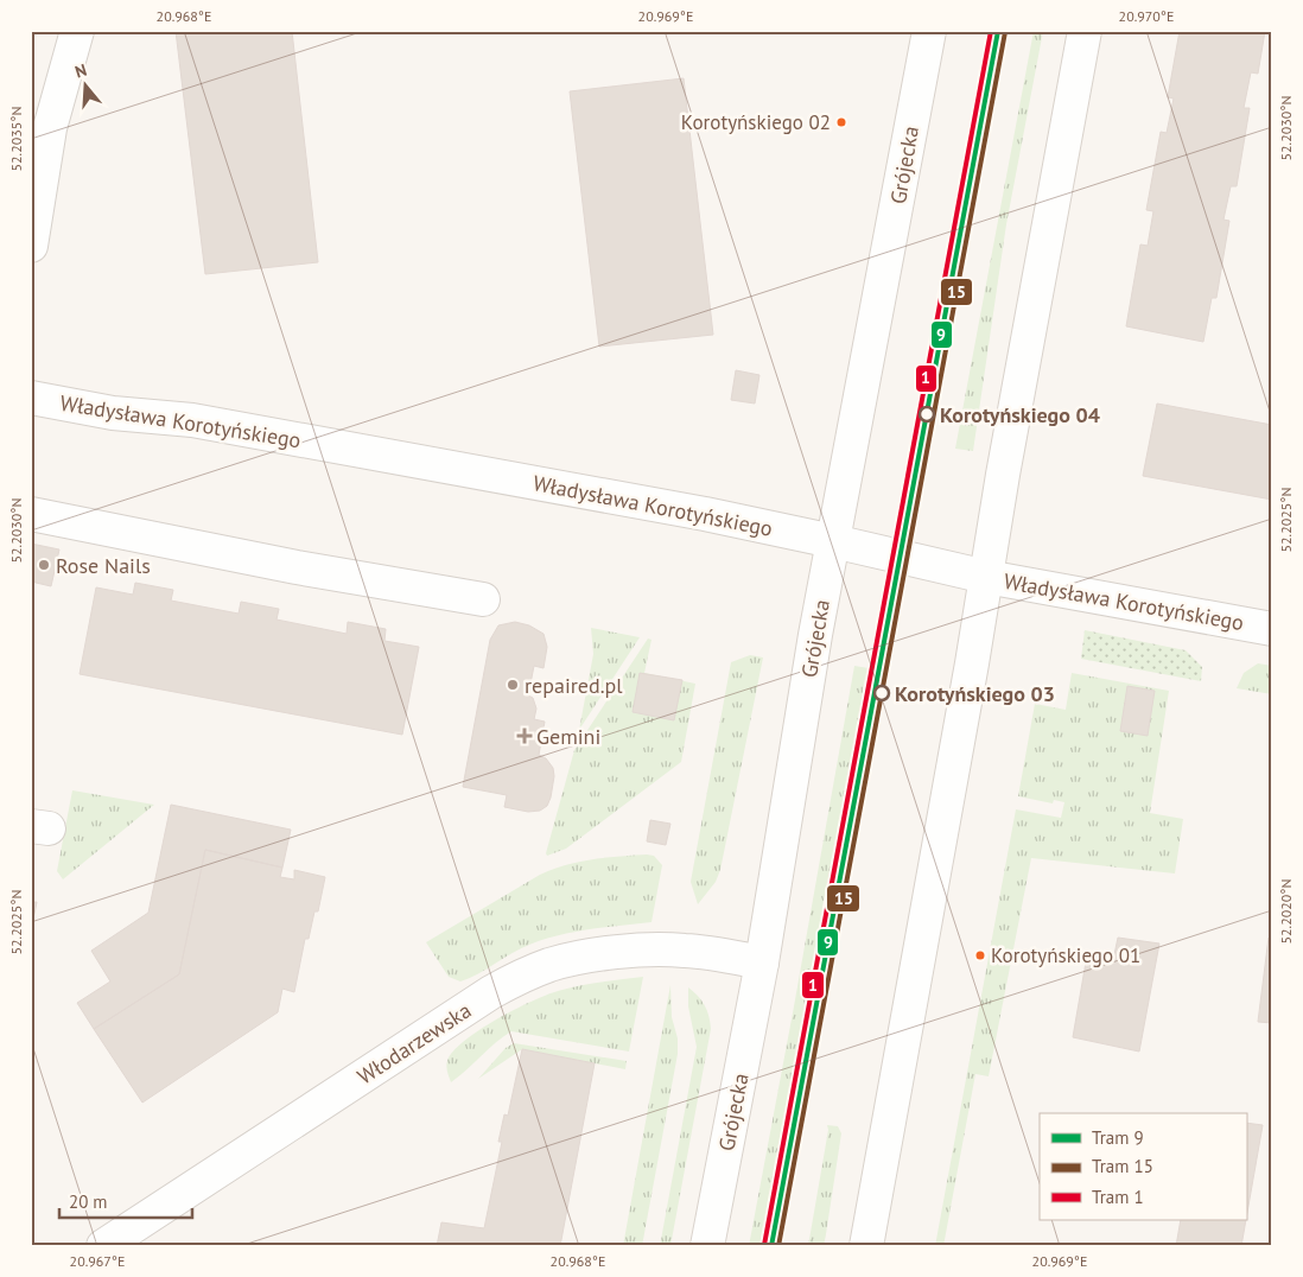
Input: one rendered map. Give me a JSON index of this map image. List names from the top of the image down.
{
  "streets": {
    "street": ["Grójecka", "Władysława Korotyńskiego", "Włodarzewska"]
  },
  "crossings": [
    ["Grójecka", "Władysława Korotyńskiego"],
    ["Grójecka", "Włodarzewska"]
  ],
  "places": {
    "other": [
      "Korotyńskiego 02",
      "Korotyńskiego 04",
      "Rose Nails",
      "repaired.pl",
      "Korotyńskiego 03",
      "Korotyńskiego 01"
    ],
    "health": ["Gemini"]
  },
  "lines": ["tram line 9", "tram line 1", "tram line 15"],
  "legend": ["Tram 9", "Tram 15", "Tram 1"],
  "scale_bar": "20 m",
  "north": "top",
  "coordinates": [
    "20.968°E",
    "20.969°E",
    "20.970°E",
    "52.2030°N",
    "52.2035°N",
    "52.2025°N",
    "52.2020°N",
    "20.967°E"
  ]
}
